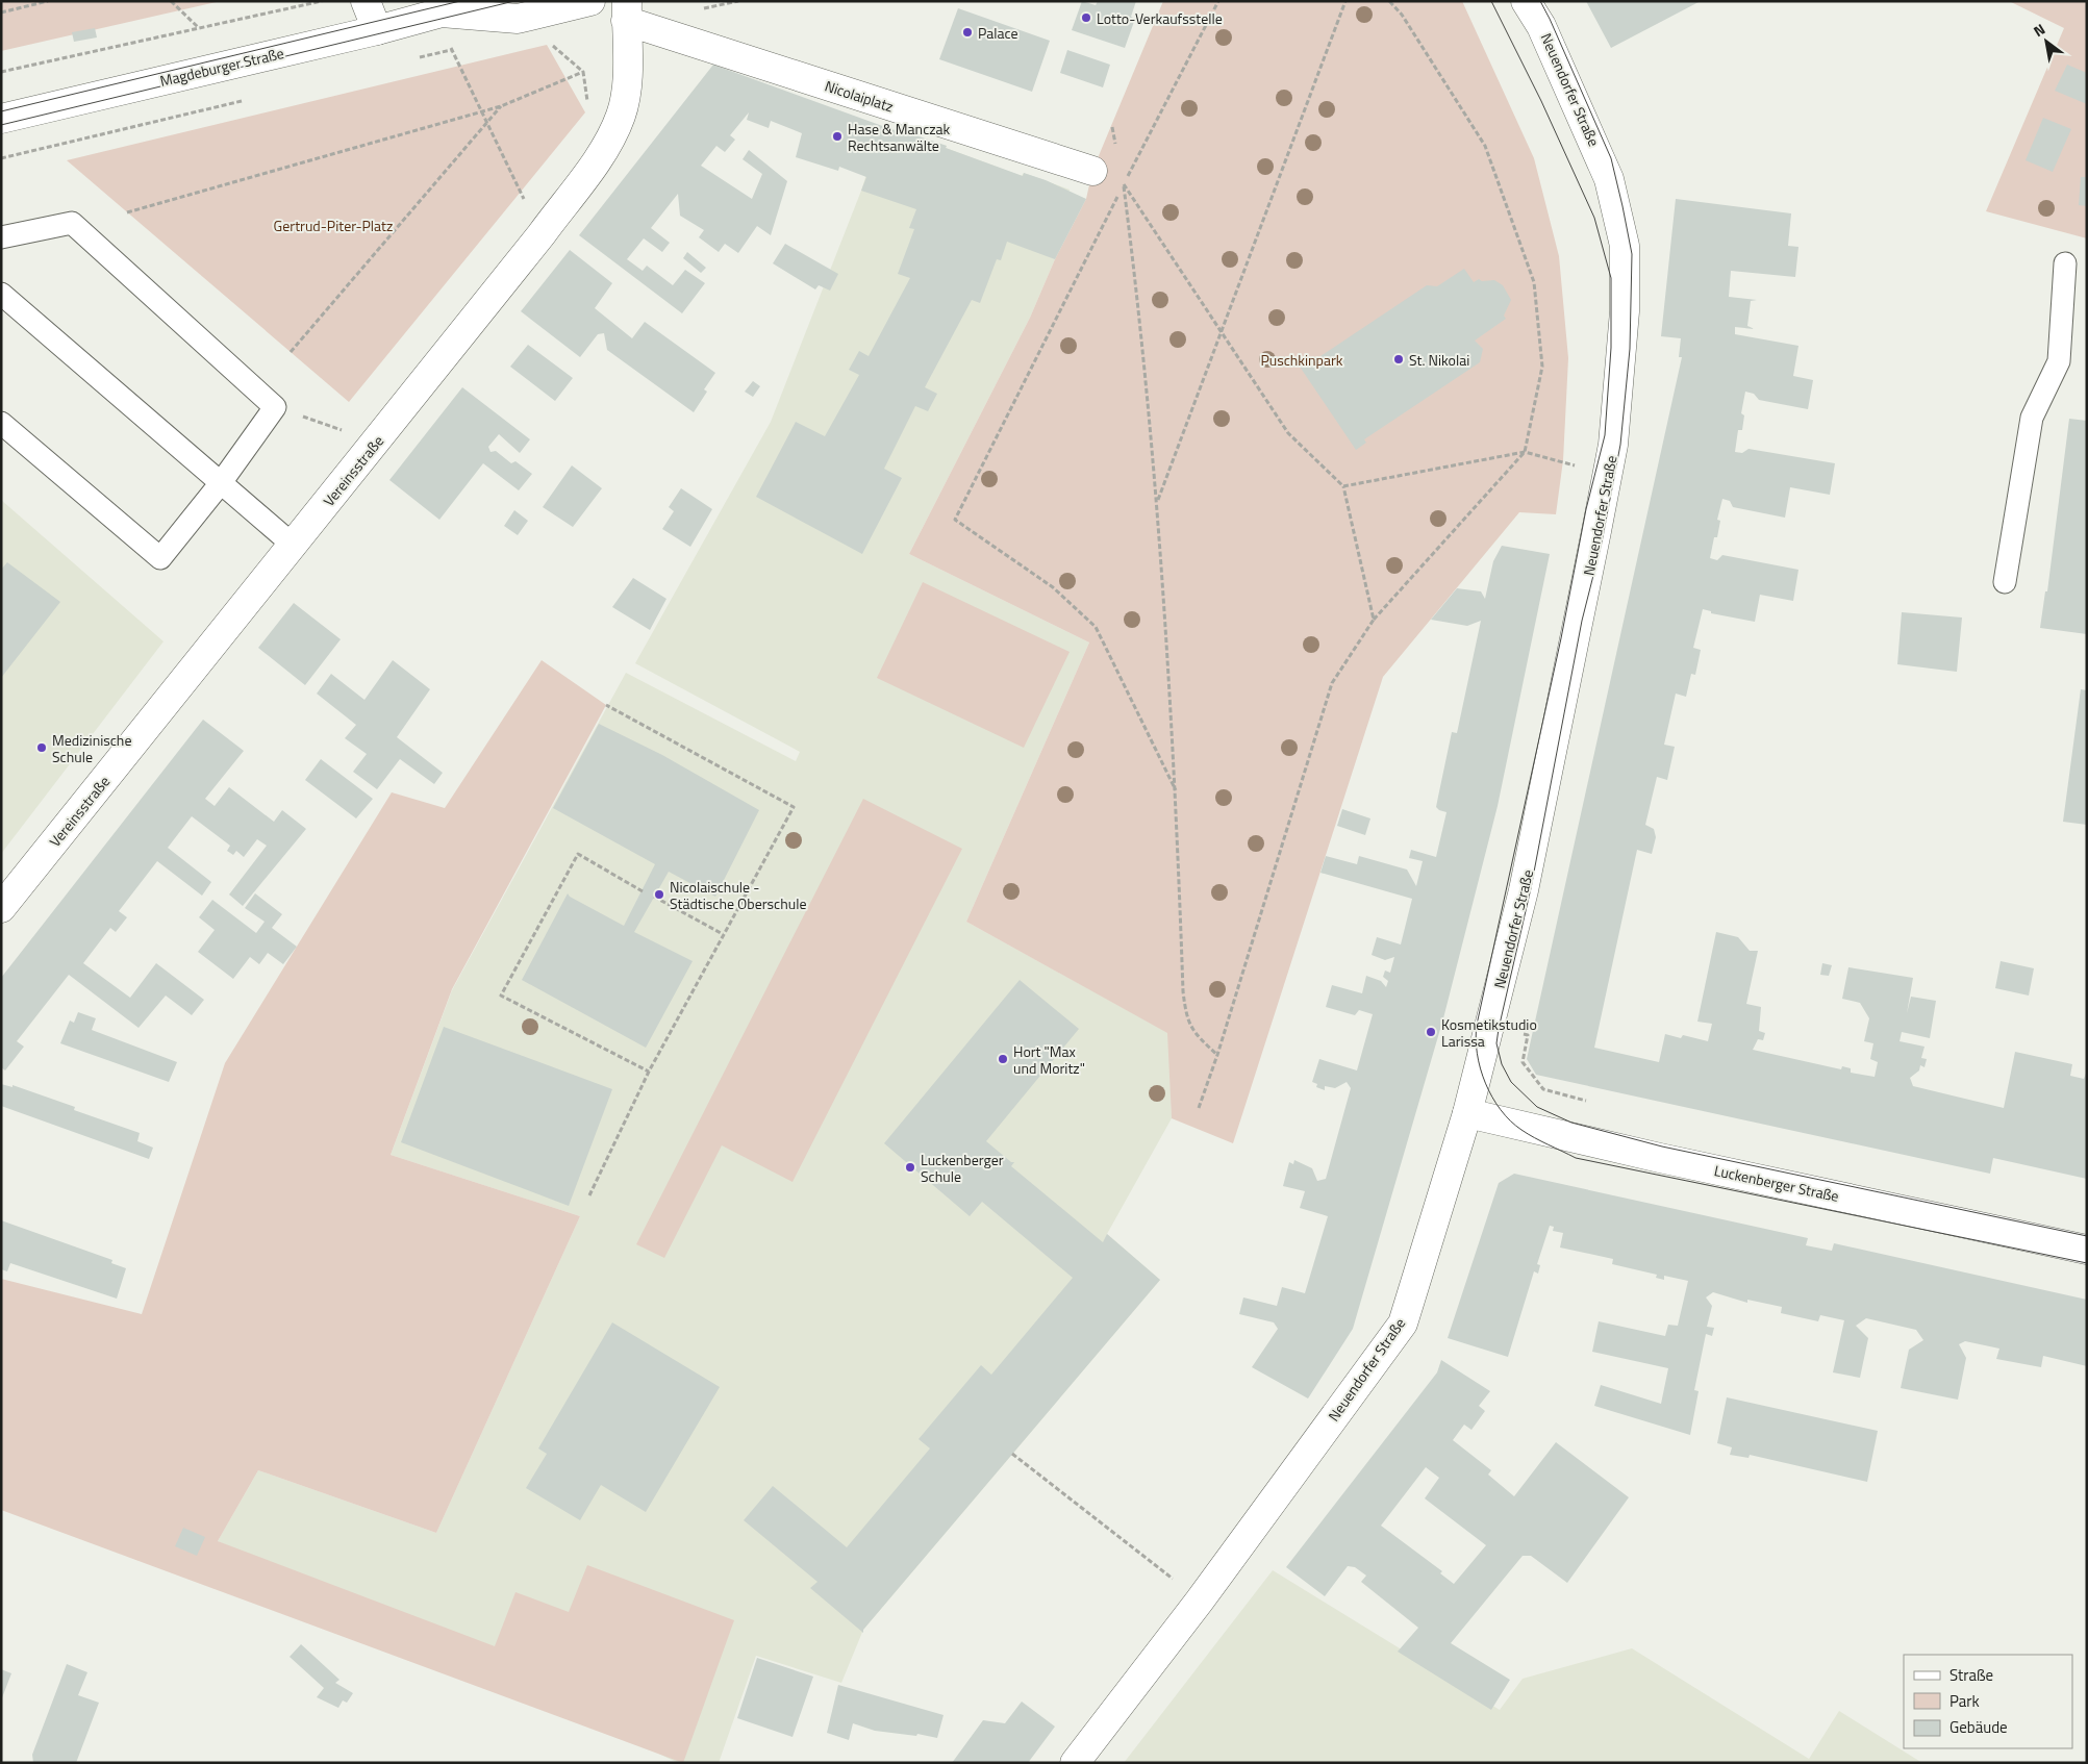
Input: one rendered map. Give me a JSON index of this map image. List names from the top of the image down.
{
  "streets": {
    "street": [
      "Magdeburger Straße",
      "Neuendorfer Straße",
      "Nicolaiplatz",
      "Vereinsstraße",
      "Luckenberger Straße"
    ]
  },
  "crossings": [
    ["Neuendorfer Straße", "Luckenberger Straße"],
    ["Nicolaiplatz", "Vereinsstraße"]
  ],
  "parks": ["Gertrud-Piter-Platz", "Puschkinpark"],
  "places": [
    "Lotto-Verkaufsstelle",
    "Palace",
    "Hase & Manczak Rechtsanwälte",
    "St. Nikolai",
    "Medizinische Schule",
    "Nicolaischule - Städtische Oberschule",
    "Kosmetikstudio Larissa",
    "Hort \"Max und Moritz\"",
    "Luckenberger Schule"
  ],
  "legend": ["Straße", "Park", "Gebäude"],
  "north": "top left"
}
